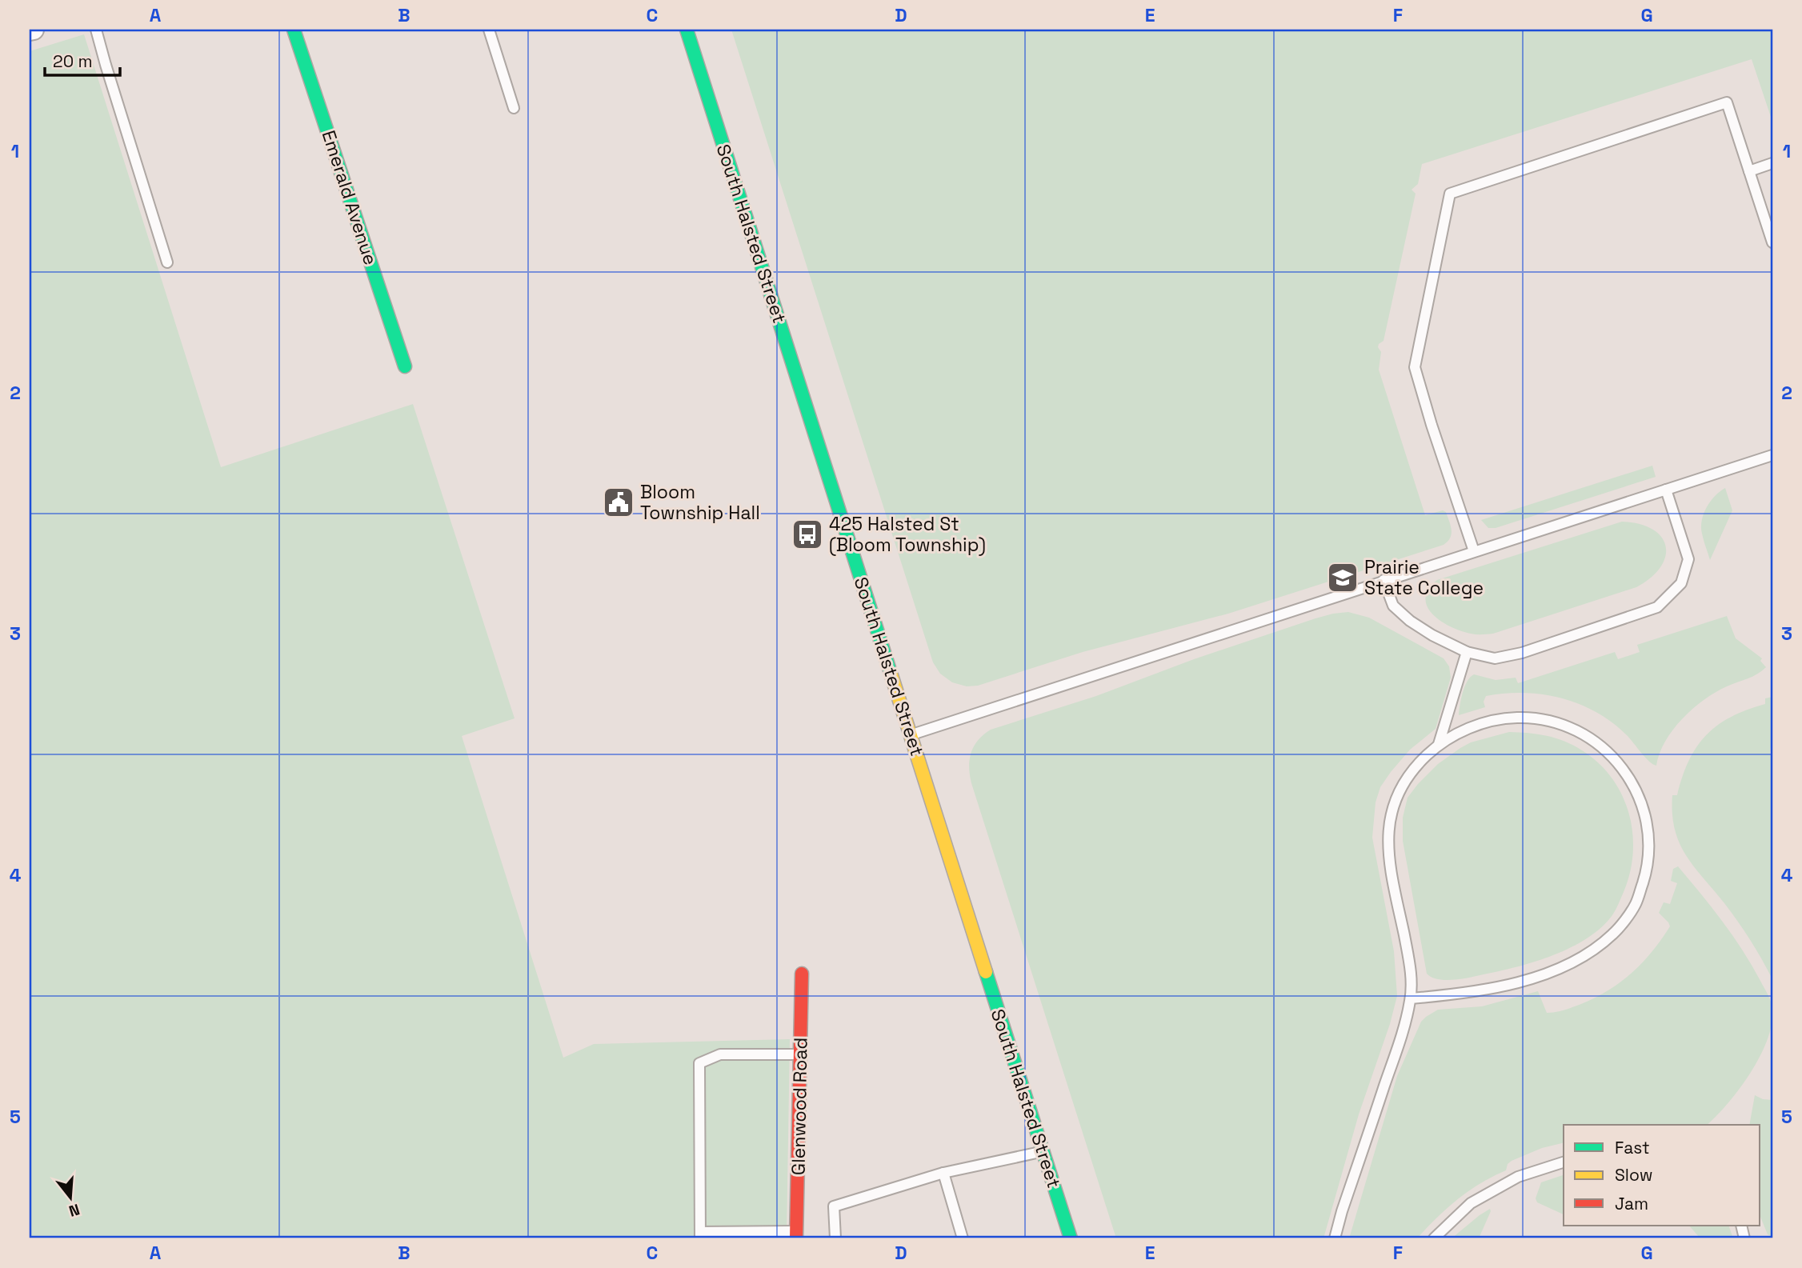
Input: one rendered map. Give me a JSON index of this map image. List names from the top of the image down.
{
  "streets": {
    "main road": ["Emerald Avenue", "South Halsted Street", "Glenwood Road"]
  },
  "places": {
    "public building": ["Bloom Township Hall"],
    "bus stop": ["425 Halsted St (Bloom Township)"],
    "school or university": ["Prairie State College"]
  },
  "legend": ["Fast", "Slow", "Jam"],
  "scale_bar": "20 m",
  "north": "bottom",
  "grid": {
    "columns": [
      "A",
      "B",
      "C",
      "D",
      "E",
      "F",
      "G"
    ],
    "rows": [
      "1",
      "2",
      "3",
      "4",
      "5"
    ]
  }
}
